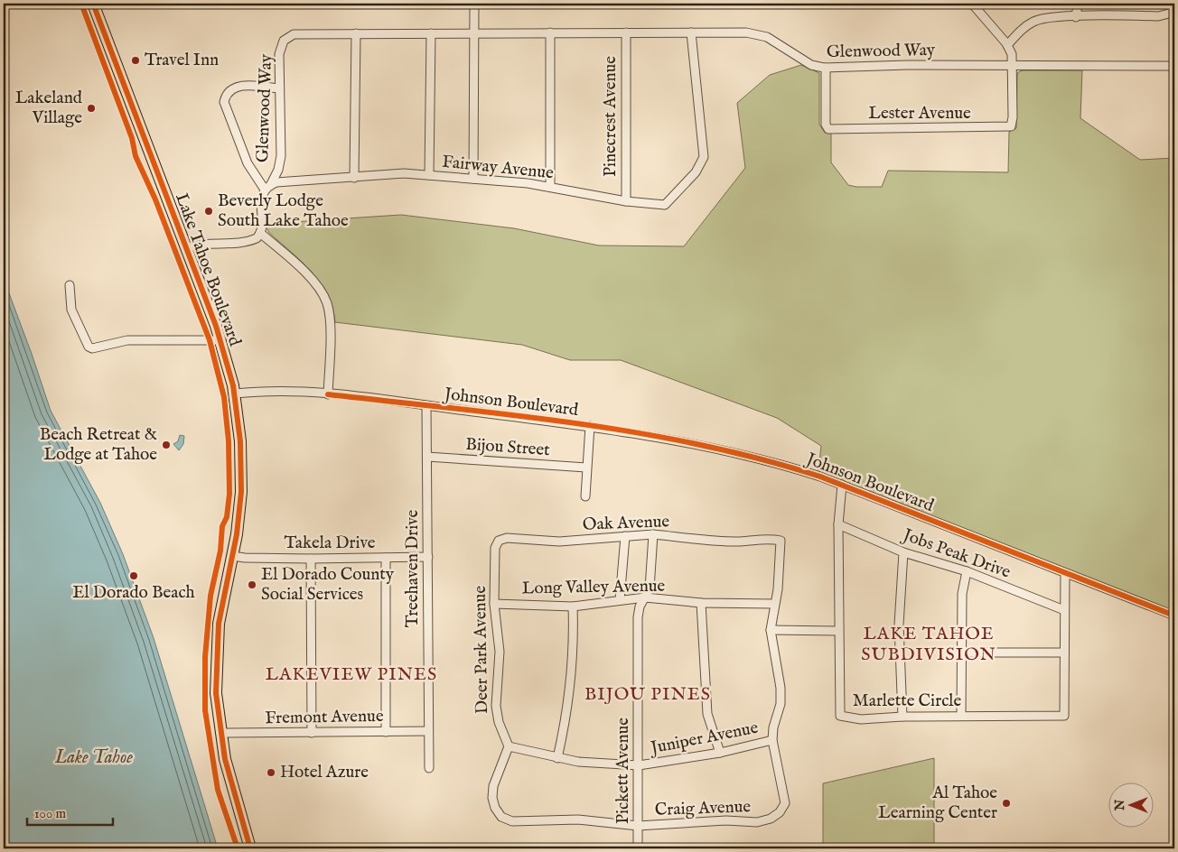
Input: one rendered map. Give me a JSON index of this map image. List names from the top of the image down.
{
  "streets": {
    "highway": ["Lake Tahoe Boulevard"],
    "street": [
      "Glenwood Way",
      "Lester Avenue",
      "Pinecrest Avenue",
      "Fairway Avenue",
      "Johnson Boulevard",
      "Bijou Street",
      "Oak Avenue",
      "Takela Drive",
      "Jobs Peak Drive",
      "Treehaven Drive",
      "Long Valley Avenue",
      "Deer Park Avenue",
      "Marlette Circle",
      "Fremont Avenue",
      "Juniper Avenue",
      "Pickett Avenue",
      "Craig Avenue"
    ]
  },
  "crossings": [
    ["Glenwood Way", "Lester Avenue"],
    ["Glenwood Way", "Pinecrest Avenue"],
    ["Glenwood Way", "Fairway Avenue"],
    ["Pinecrest Avenue", "Fairway Avenue"],
    ["Lake Tahoe Boulevard", "Johnson Boulevard"],
    ["Lake Tahoe Boulevard", "Takela Drive"],
    ["Lake Tahoe Boulevard", "Fremont Avenue"],
    ["Johnson Boulevard", "Treehaven Drive"],
    ["Johnson Boulevard", "Marlette Circle"],
    ["Bijou Street", "Treehaven Drive"],
    ["Oak Avenue", "Long Valley Avenue"],
    ["Oak Avenue", "Deer Park Avenue"],
    ["Oak Avenue", "Pickett Avenue"],
    ["Takela Drive", "Treehaven Drive"],
    ["Jobs Peak Drive", "Marlette Circle"],
    ["Treehaven Drive", "Fremont Avenue"],
    ["Long Valley Avenue", "Deer Park Avenue"],
    ["Long Valley Avenue", "Pickett Avenue"],
    ["Deer Park Avenue", "Juniper Avenue"],
    ["Deer Park Avenue", "Craig Avenue"],
    ["Juniper Avenue", "Pickett Avenue"],
    ["Juniper Avenue", "Craig Avenue"],
    ["Pickett Avenue", "Craig Avenue"]
  ],
  "districts": ["LAKE TAHOE SUBDIVISION", "LAKEVIEW PINES", "BIJOU PINES"],
  "water": ["Lake Tahoe"],
  "places": [
    "Travel Inn",
    "Lakeland Village",
    "Beverly Lodge South Lake Tahoe",
    "Beach Retreat & Lodge at Tahoe",
    "El Dorado Beach",
    "El Dorado County Social Services",
    "Hotel Azure",
    "Al Tahoe Learning Center"
  ],
  "scale_bar": "100 m",
  "north": "left"
}
